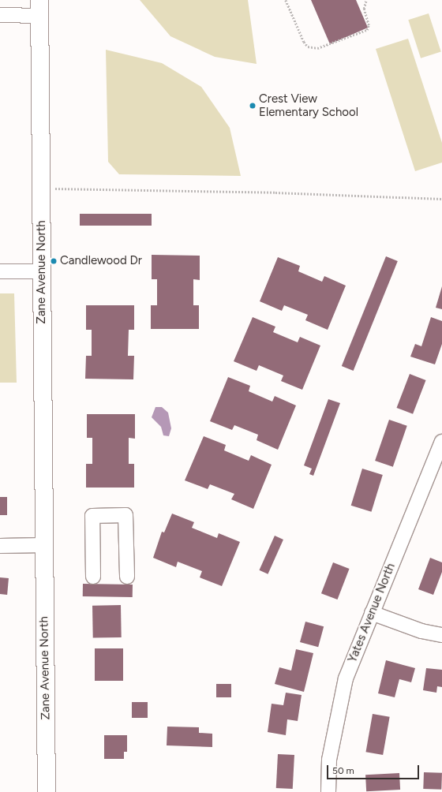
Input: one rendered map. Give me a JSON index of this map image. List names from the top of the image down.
{
  "streets": {
    "main road": ["Zane Avenue North"],
    "street": ["Yates Avenue North"]
  },
  "places": ["Crest View Elementary School", "Candlewood Dr"],
  "scale_bar": "50 m"
}
